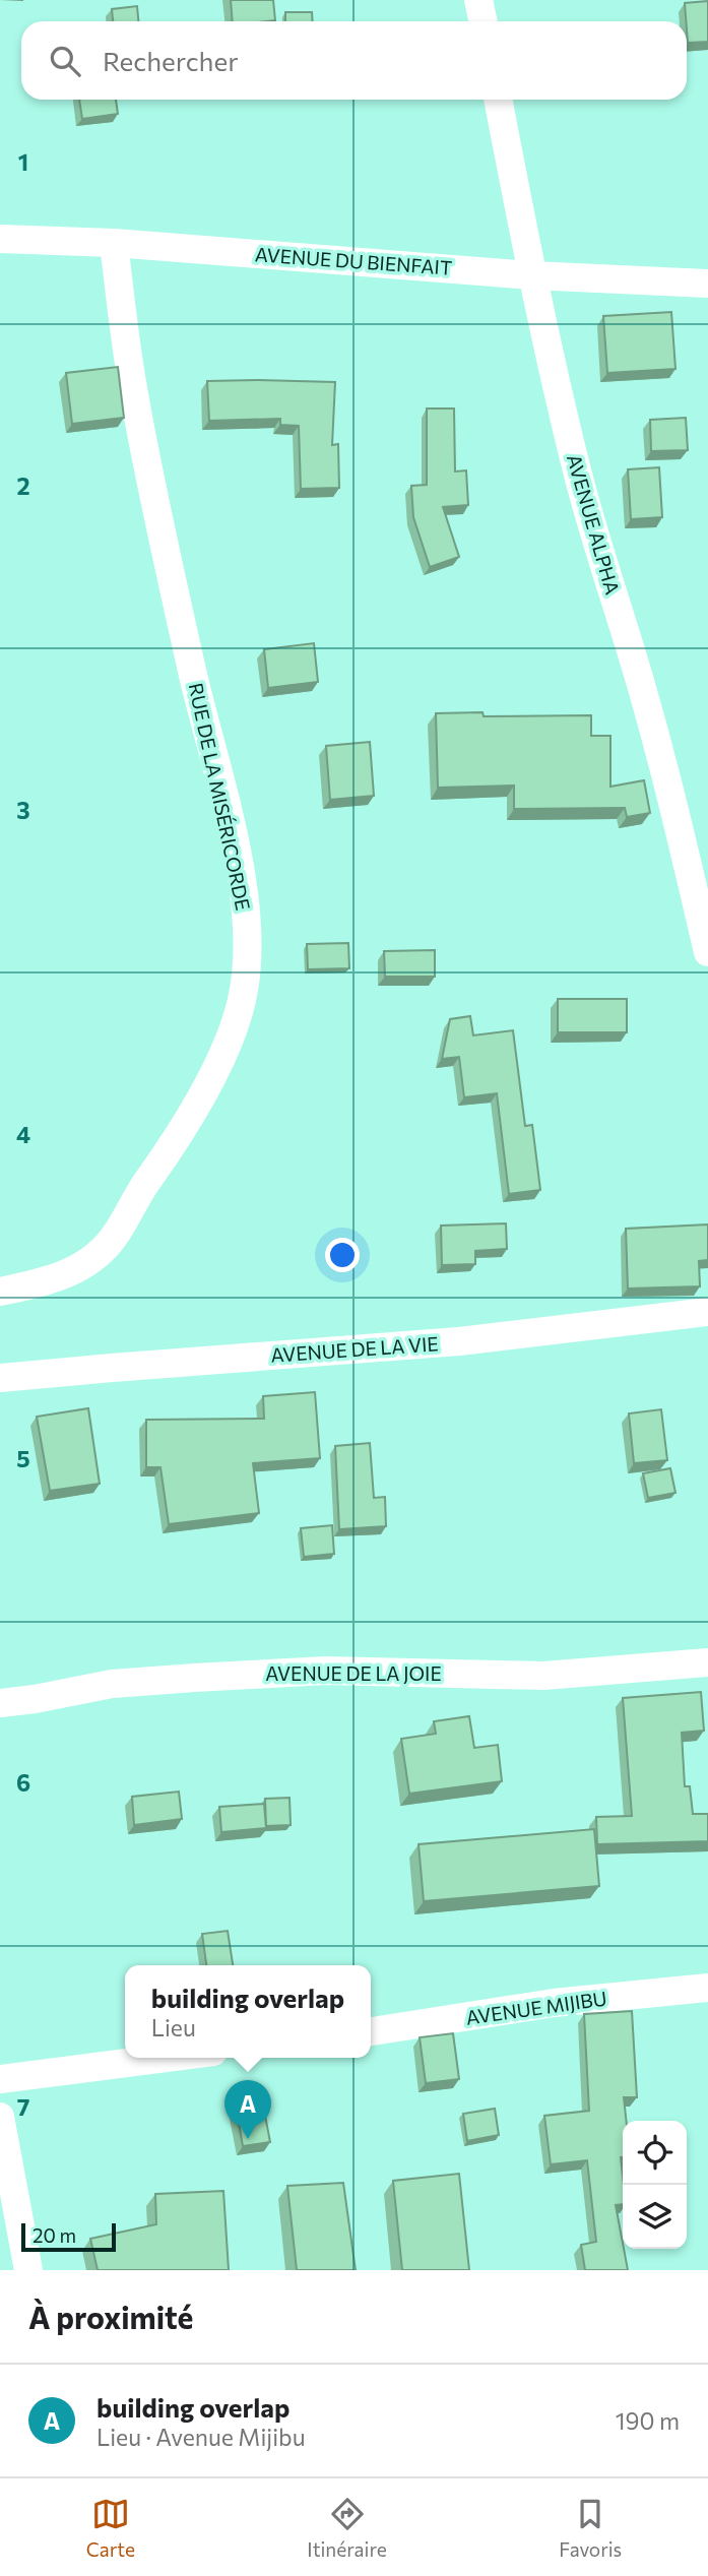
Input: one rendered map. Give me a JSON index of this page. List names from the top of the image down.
{
  "streets": {
    "street": [
      "AVENUE DU BIENFAIT",
      "AVENUE ALPHA",
      "RUE DE LA MISÉRICORDE",
      "AVENUE DE LA VIE",
      "AVENUE DE LA JOIE",
      "AVENUE MIJIBU"
    ]
  },
  "crossings": [
    ["AVENUE DU BIENFAIT", "AVENUE ALPHA"],
    ["AVENUE DU BIENFAIT", "RUE DE LA MISÉRICORDE"]
  ],
  "scale_bar": "20 m",
  "page": {
    "search": "Rechercher",
    "popup": ["building overlap", "Lieu"],
    "pins": "A",
    "scale": "20 m",
    "heading": "À proximité",
    "list": [
      {
        "mark": "A",
        "name": "building overlap",
        "note": "Lieu · Avenue Mijibu",
        "value": "190 m"
      }
    ],
    "nav": ["Carte", "Itinéraire", "Favoris"]
  },
  "grid": {
    "rows": [
      "1",
      "2",
      "3",
      "4",
      "5",
      "6",
      "7"
    ]
  }
}
